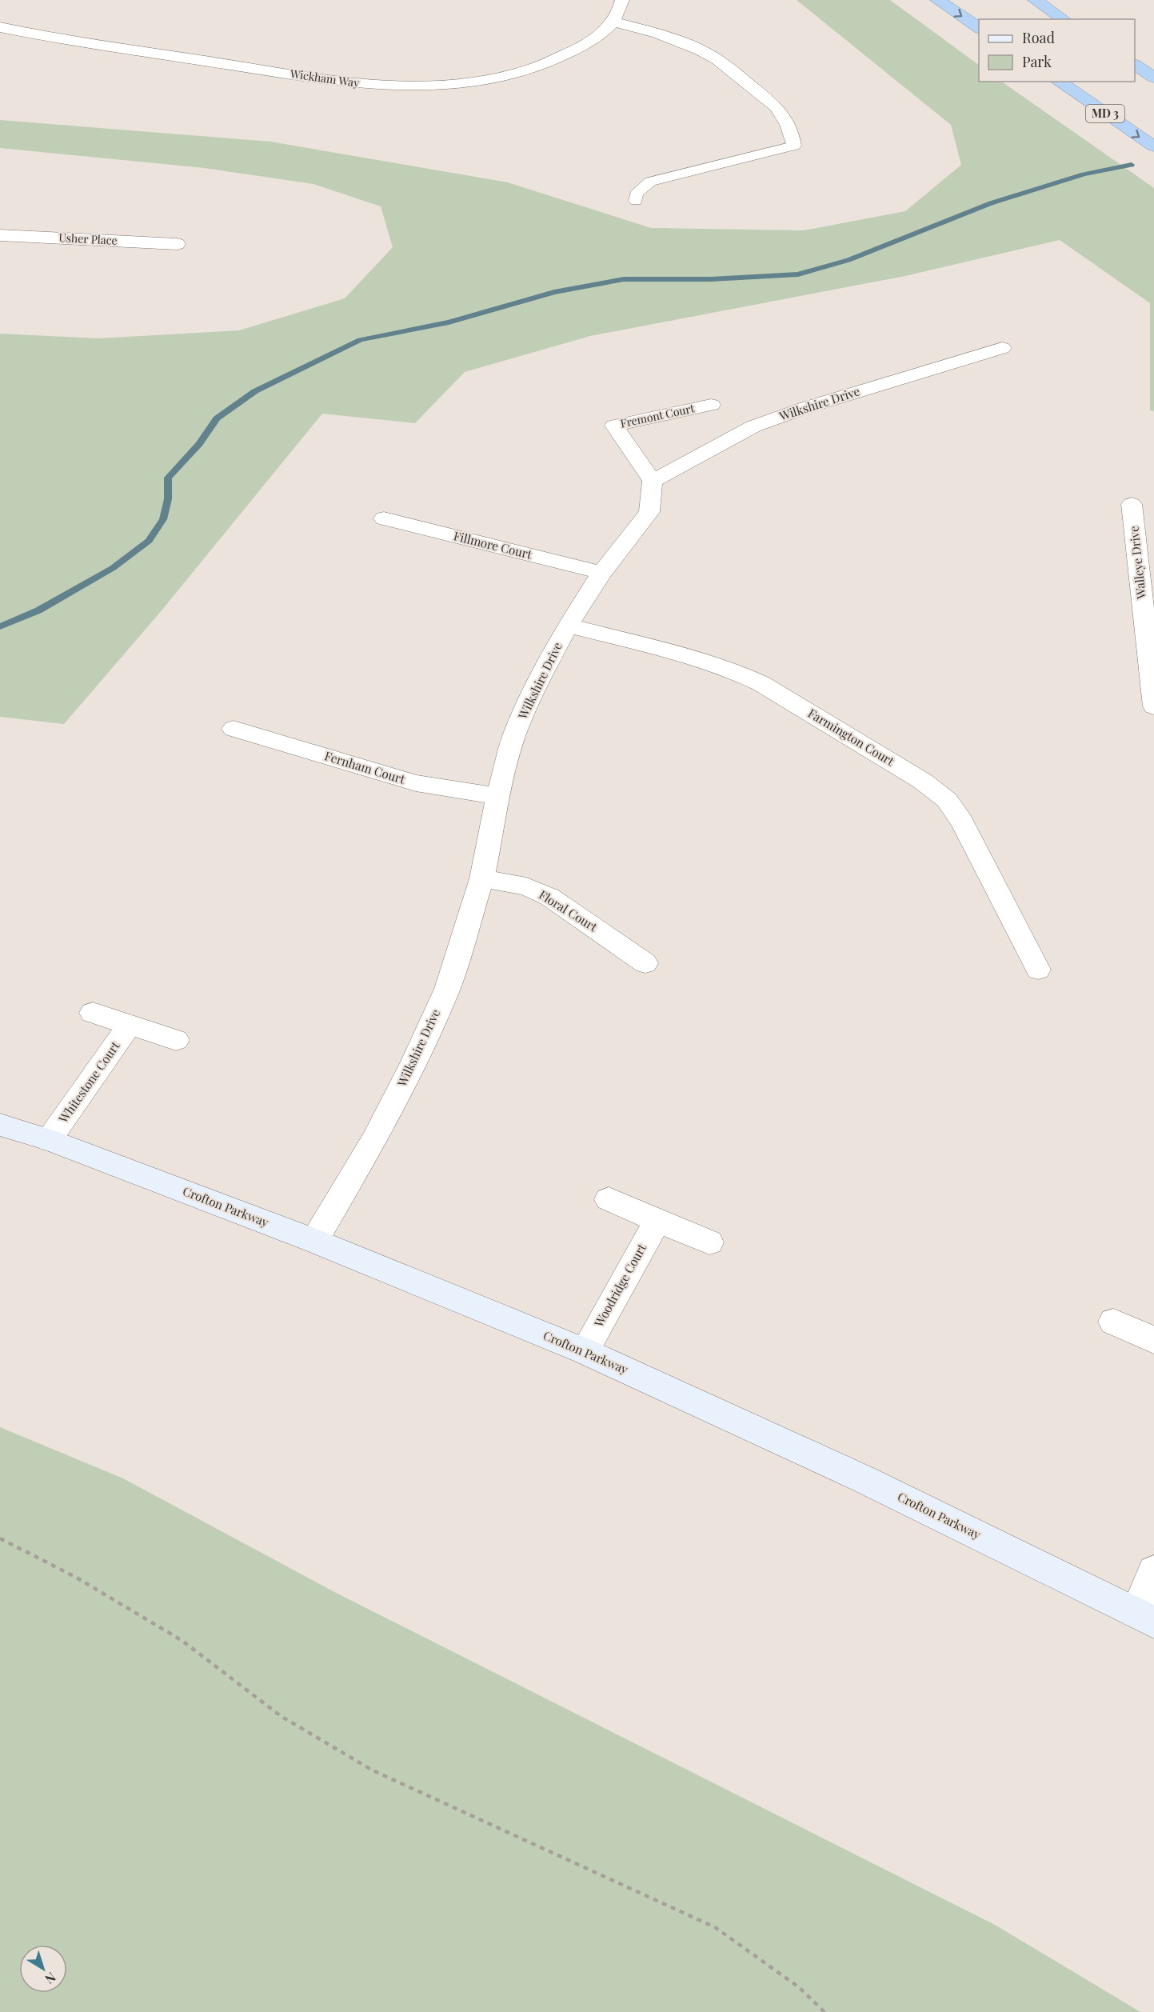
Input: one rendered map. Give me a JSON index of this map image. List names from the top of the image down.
{
  "streets": {
    "highway": ["MD 3"],
    "street": [
      "Wickham Way",
      "Usher Place",
      "Wilkshire Drive",
      "Fremont Court",
      "Fillmore Court",
      "Walleye Drive",
      "Farmington Court",
      "Fernham Court",
      "Floral Court",
      "Whitestone Court",
      "Crofton Parkway",
      "Woodridge Court"
    ]
  },
  "crossings": [
    ["Wilkshire Drive", "Fremont Court"],
    ["Wilkshire Drive", "Fillmore Court"],
    ["Wilkshire Drive", "Farmington Court"],
    ["Wilkshire Drive", "Fernham Court"],
    ["Wilkshire Drive", "Floral Court"],
    ["Wilkshire Drive", "Crofton Parkway"],
    ["Whitestone Court", "Crofton Parkway"],
    ["Crofton Parkway", "Woodridge Court"]
  ],
  "legend": ["Road", "Park"],
  "north": "bottom right"
}
